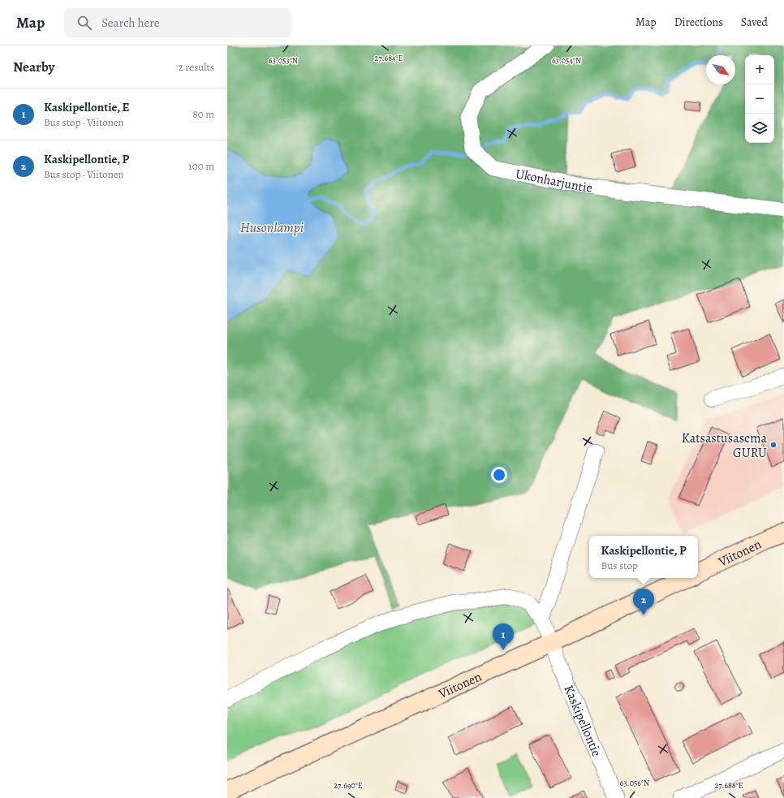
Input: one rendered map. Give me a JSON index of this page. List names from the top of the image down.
{
  "streets": {
    "main road": ["Viitonen"],
    "street": ["Ukonharjuntie", "Kaskipellontie"]
  },
  "crossings": [
    ["Viitonen", "Kaskipellontie"]
  ],
  "water": ["Husonlampi"],
  "places": ["Katsastusasema GURU"],
  "north": "bottom right",
  "page": {
    "header": "Map",
    "search": "Search here",
    "nav": ["Map", "Directions", "Saved"],
    "heading": ["Nearby", "2 results"],
    "map_buttons": ["+", "−"],
    "list": [
      {
        "mark": "1",
        "name": "Kaskipellontie, E",
        "note": "Bus stop · Viitonen",
        "value": "80 m"
      },
      {
        "mark": "2",
        "name": "Kaskipellontie, P",
        "note": "Bus stop · Viitonen",
        "value": "100 m"
      }
    ],
    "popup": ["Kaskipellontie, P", "Bus stop"],
    "pins": ["2", "1"]
  },
  "coordinates": [
    "27.684°E",
    "63.053°N",
    "63.054°N",
    "63.056°N",
    "27.690°E",
    "27.688°E"
  ]
}
